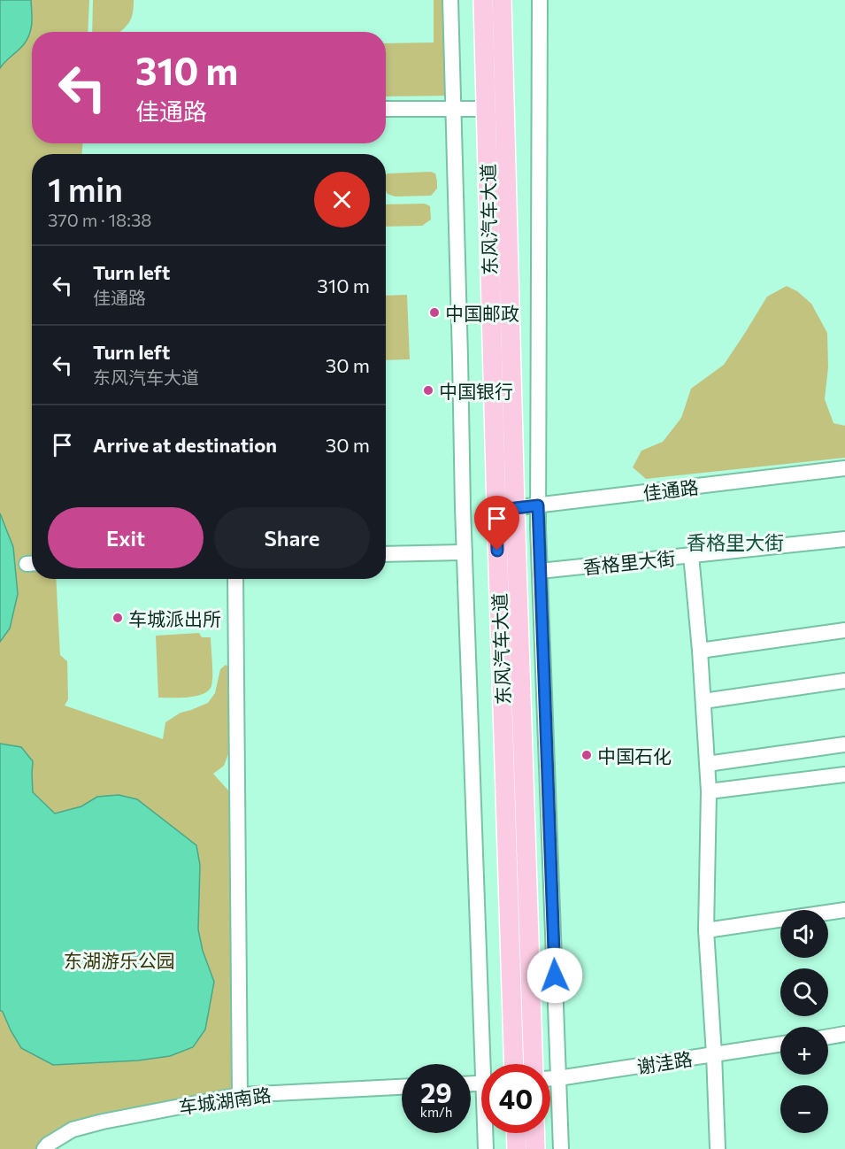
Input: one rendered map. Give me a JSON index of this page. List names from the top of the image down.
{
  "streets": {
    "main road": ["东风汽车大道"],
    "street": [
      "佳通路",
      "香格里大街",
      "谢洼路",
      "车城湖南路"
    ]
  },
  "crossings": [
    ["东风汽车大道", "佳通路"]
  ],
  "districts": ["香格里大街"],
  "parks": ["东湖游乐公园"],
  "places": [
    "中国邮政",
    "中国银行",
    "车城派出所",
    "中国石化"
  ],
  "page": {
    "turn": ["310 m", "佳通路"],
    "heading": ["1 min", "370 m · 18:38"],
    "list": [
      {
        "name": "Turn left",
        "note": "佳通路",
        "value": "310 m"
      },
      {
        "name": "Turn left",
        "note": "东风汽车大道",
        "value": "30 m"
      },
      {
        "name": "Arrive at destination",
        "value": "30 m"
      }
    ],
    "buttons": ["Exit", "Share"],
    "map_buttons": ["+", "−"],
    "speed": "29 km/h",
    "limit": "40"
  }
}
